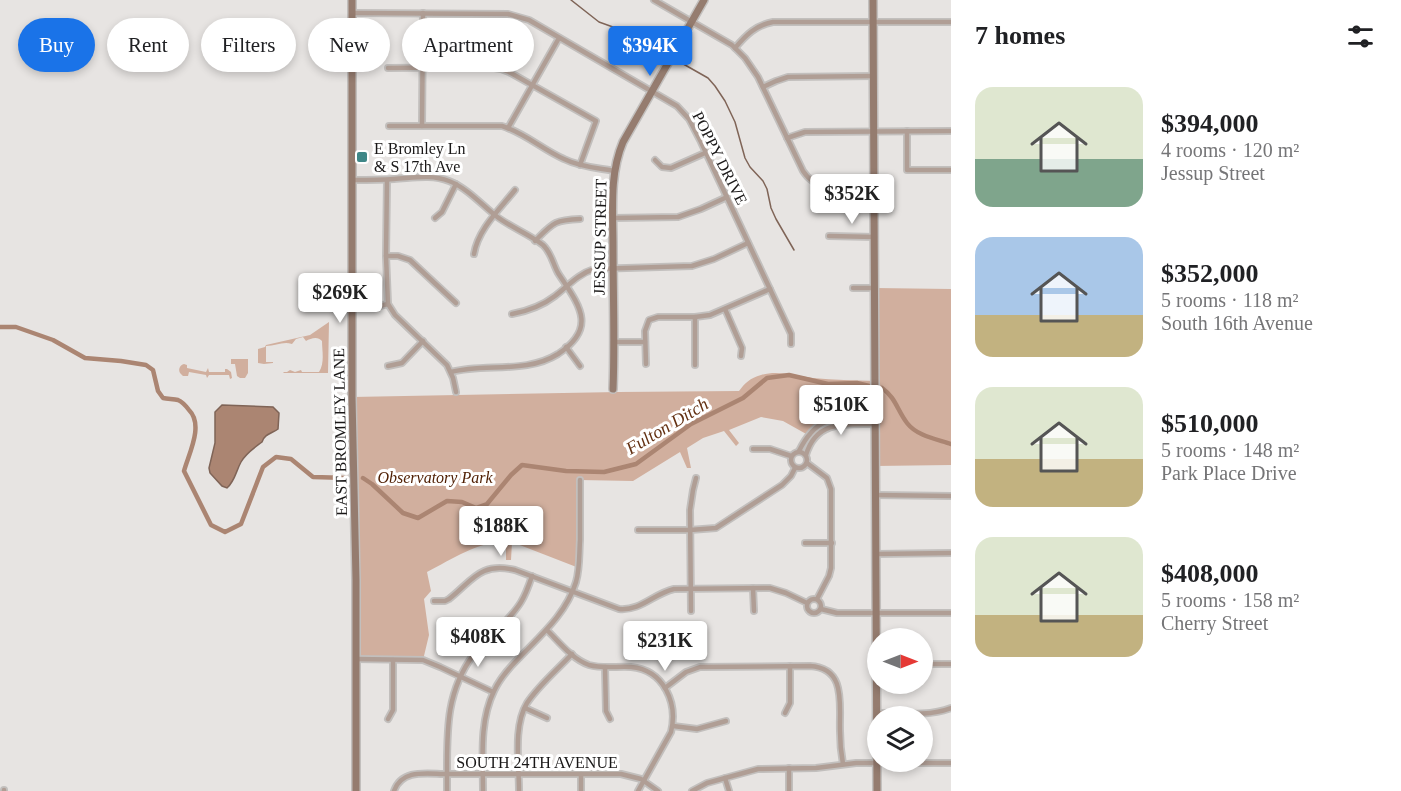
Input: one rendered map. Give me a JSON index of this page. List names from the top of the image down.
{
  "streets": {
    "street": [
      "POPPY DRIVE",
      "JESSUP STREET",
      "EAST BROMLEY LANE",
      "SOUTH 24TH AVENUE"
    ]
  },
  "crossings": [
    ["POPPY DRIVE", "JESSUP STREET"],
    ["POPPY DRIVE", "EAST BROMLEY LANE"]
  ],
  "water": ["Fulton Ditch"],
  "parks": ["Observatory Park"],
  "places": {
    "transit": ["E Bromley Ln & S 17th Ave"]
  },
  "north": "right",
  "page": {
    "heading": "7 homes",
    "chip": [
      "Buy",
      "Rent",
      "Filters",
      "New",
      "Apartment"
    ],
    "price": [
      "$394K",
      "$352K",
      "$269K",
      "$510K",
      "$188K",
      "$408K",
      "$231K"
    ],
    "list": [
      {
        "name": "$394,000",
        "note": "4 rooms · 120 m² · Jessup Street"
      },
      {
        "name": "$352,000",
        "note": "5 rooms · 118 m² · South 16th Avenue"
      },
      {
        "name": "$510,000",
        "note": "5 rooms · 148 m² · Park Place Drive"
      },
      {
        "name": "$408,000",
        "note": "5 rooms · 158 m² · Cherry Street"
      }
    ]
  }
}
